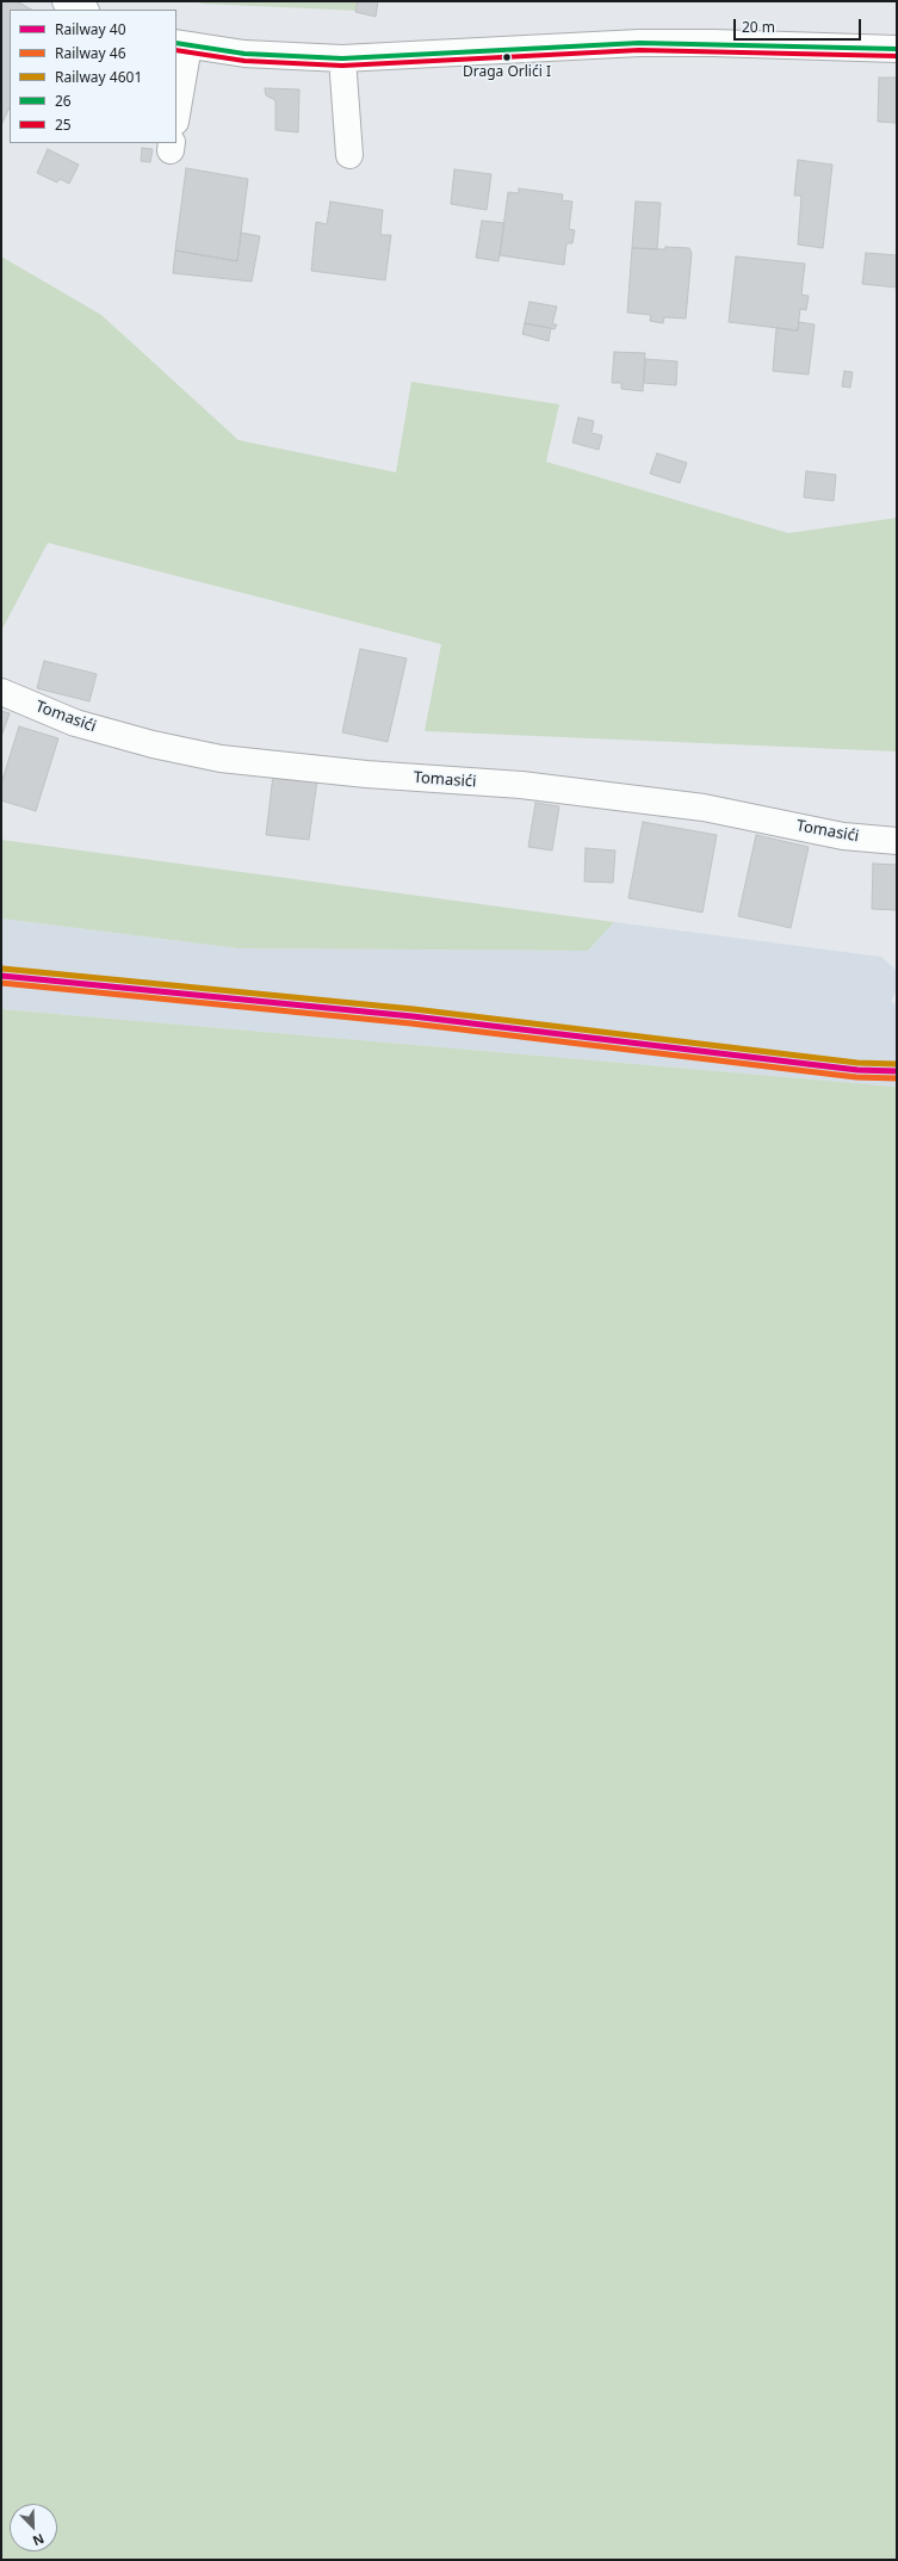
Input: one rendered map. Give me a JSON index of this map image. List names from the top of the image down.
{
  "streets": {
    "street": ["Tomasići"]
  },
  "places": ["Draga Orlići I"],
  "lines": [
    "transit line 26",
    "transit line 25",
    "rail line 4601",
    "rail line 40",
    "rail line 46"
  ],
  "legend": [
    "Railway 40",
    "Railway 46",
    "Railway 4601",
    "26",
    "25"
  ],
  "scale_bar": "20 m",
  "north": "bottom right"
}
